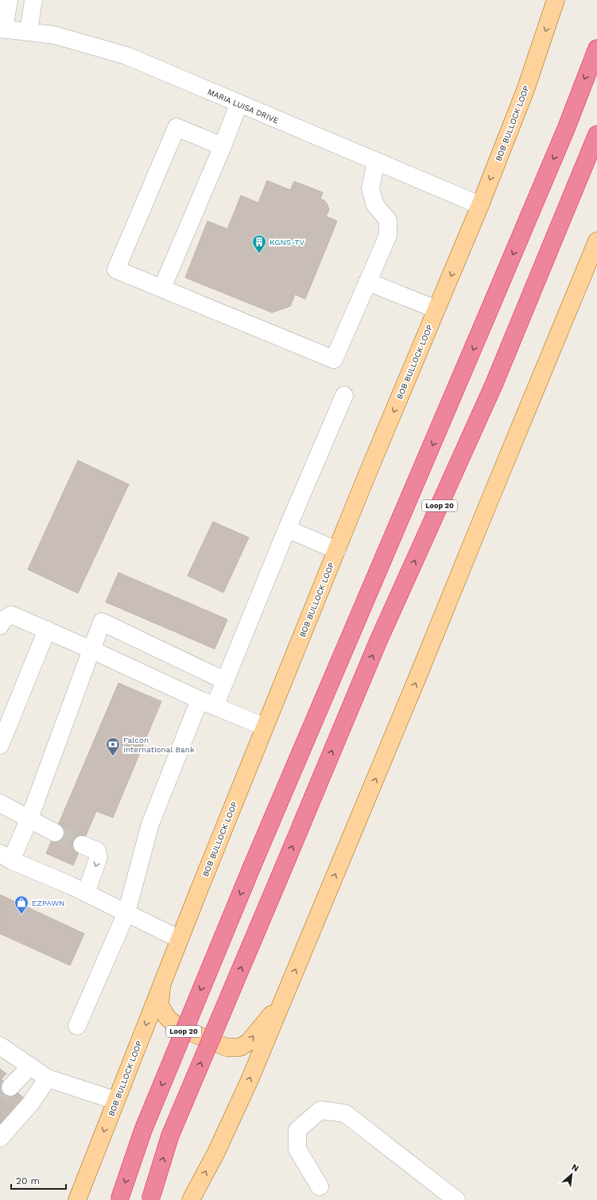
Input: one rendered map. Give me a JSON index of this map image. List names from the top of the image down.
{
  "streets": {
    "highway": ["Loop 20"],
    "main road": ["BOB BULLOCK LOOP"],
    "street": ["MARIA LUISA DRIVE"]
  },
  "crossings": [
    ["MARIA LUISA DRIVE", "BOB BULLOCK LOOP"]
  ],
  "places": {
    "building": ["KGNS-TV"],
    "bank": ["Falcon International Bank"],
    "shop": ["EZPAWN"]
  },
  "scale_bar": "20 m",
  "north": "top right"
}
